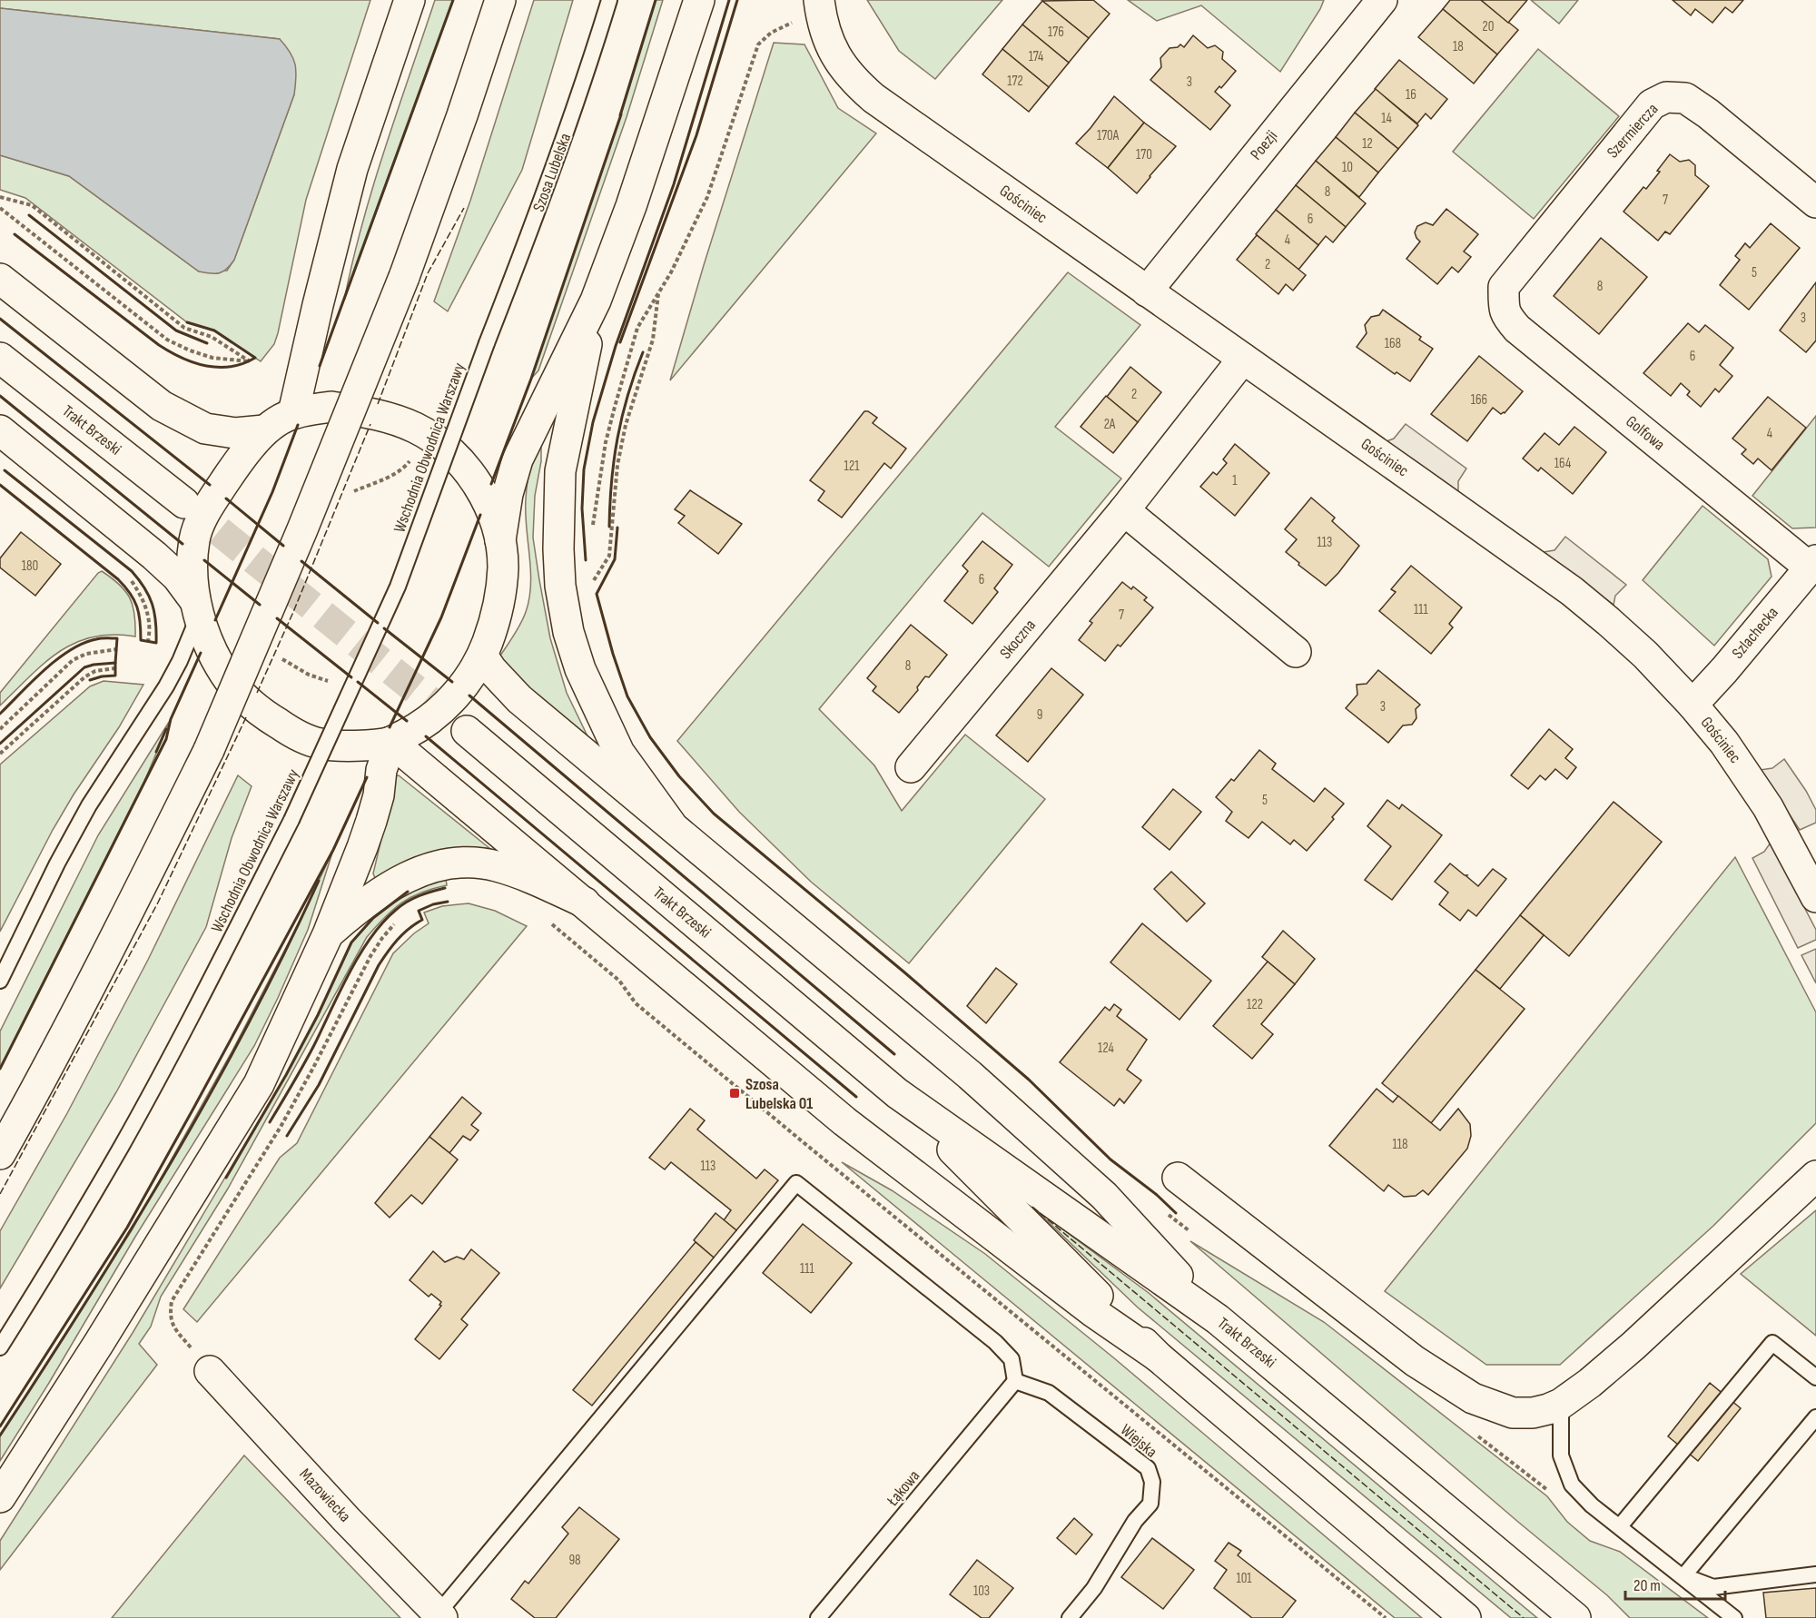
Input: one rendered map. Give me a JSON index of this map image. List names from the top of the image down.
{
  "streets": {
    "main road": [
      "Szermiercza",
      "Poezji",
      "Gościniec",
      "Trakt Brzeski",
      "Golfowa",
      "Szlachecka",
      "Skoczna",
      "Mazowiecka"
    ],
    "lane": [
      "Szosa Lubelska",
      "Wschodnia Obwodnica Warszawy",
      "Wiejska",
      "Łąkowa"
    ]
  },
  "crossings": [
    ["Szermiercza", "Golfowa"],
    ["Poezji", "Gościniec"],
    ["Szosa Lubelska", "Wschodnia Obwodnica Warszawy"],
    ["Gościniec", "Szlachecka"],
    ["Gościniec", "Skoczna"],
    ["Golfowa", "Szlachecka"],
    ["Wiejska", "Łąkowa"]
  ],
  "places": {
    "transit": ["Szosa Lubelska 01"]
  },
  "house_numbers": [
    "20",
    "176",
    "18",
    "174",
    "172",
    "3",
    "16",
    "14",
    "170A",
    "12",
    "170",
    "10",
    "8",
    "7",
    "6",
    "4",
    "2",
    "5",
    "8",
    "3",
    "168",
    "6",
    "2",
    "166",
    "2A",
    "4",
    "164",
    "121",
    "1",
    "113",
    "180",
    "6",
    "111",
    "7",
    "8",
    "3",
    "9",
    "5",
    "122",
    "124",
    "118",
    "113",
    "111",
    "98",
    "101",
    "103"
  ],
  "scale_bar": "20 m"
}
